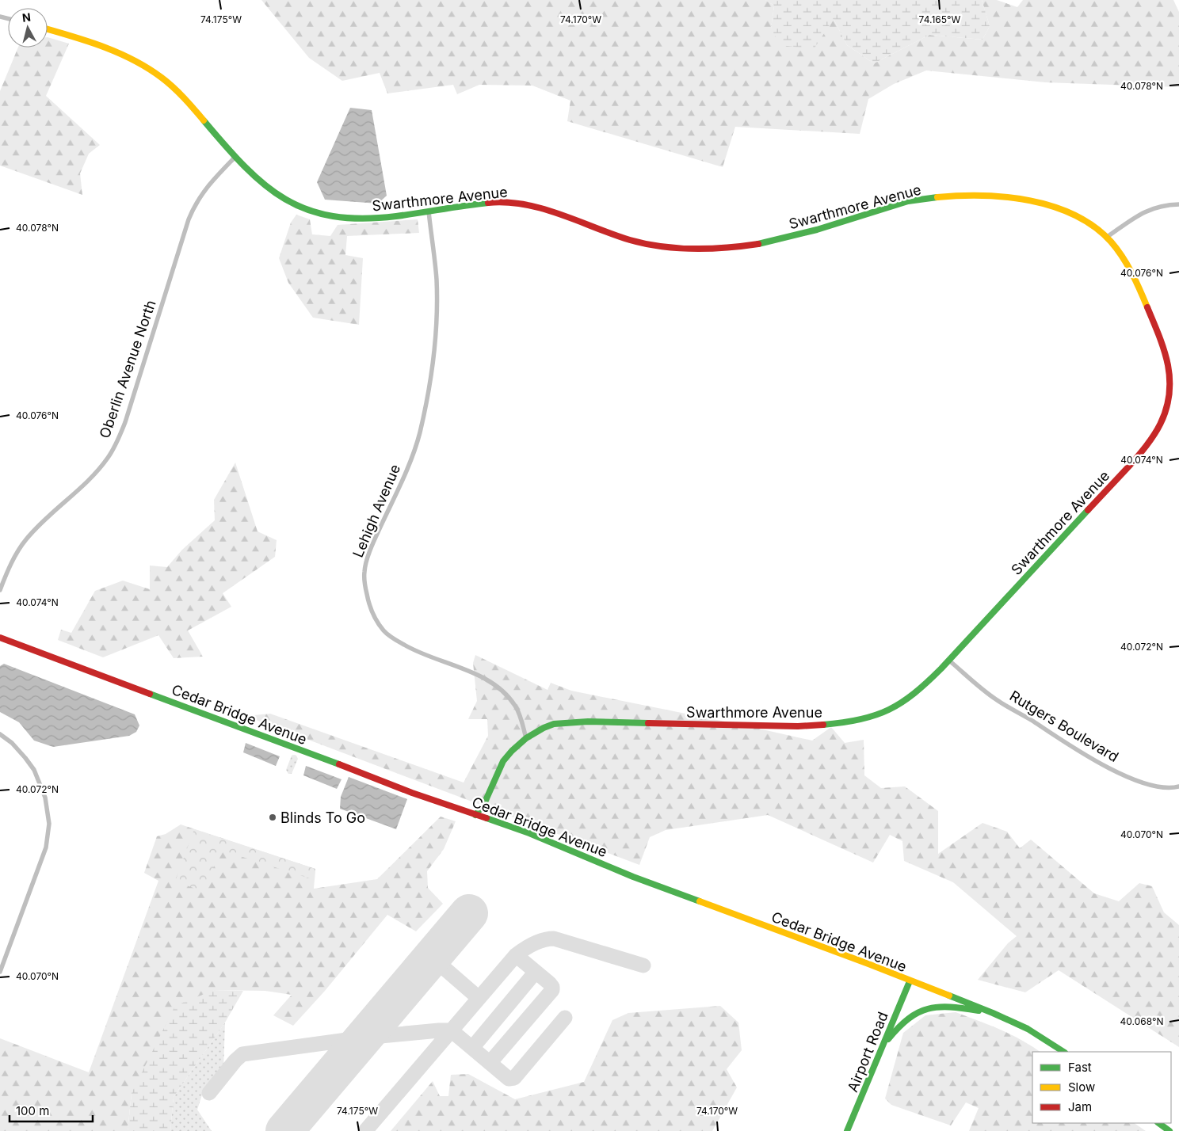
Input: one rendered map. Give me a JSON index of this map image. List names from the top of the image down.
{
  "streets": {
    "street": [
      "Swarthmore Avenue",
      "Oberlin Avenue North",
      "Lehigh Avenue",
      "Cedar Bridge Avenue",
      "Rutgers Boulevard",
      "Airport Road"
    ]
  },
  "crossings": [
    ["Swarthmore Avenue", "Oberlin Avenue North"],
    ["Swarthmore Avenue", "Lehigh Avenue"],
    ["Swarthmore Avenue", "Cedar Bridge Avenue"],
    ["Swarthmore Avenue", "Rutgers Boulevard"],
    ["Cedar Bridge Avenue", "Airport Road"]
  ],
  "places": ["Blinds To Go"],
  "legend": ["Fast", "Slow", "Jam"],
  "scale_bar": "100 m",
  "north": "top",
  "coordinates": [
    "74.175°W",
    "74.170°W",
    "74.165°W",
    "40.078°N",
    "40.076°N",
    "40.074°N",
    "40.072°N",
    "40.070°N",
    "40.068°N"
  ]
}
